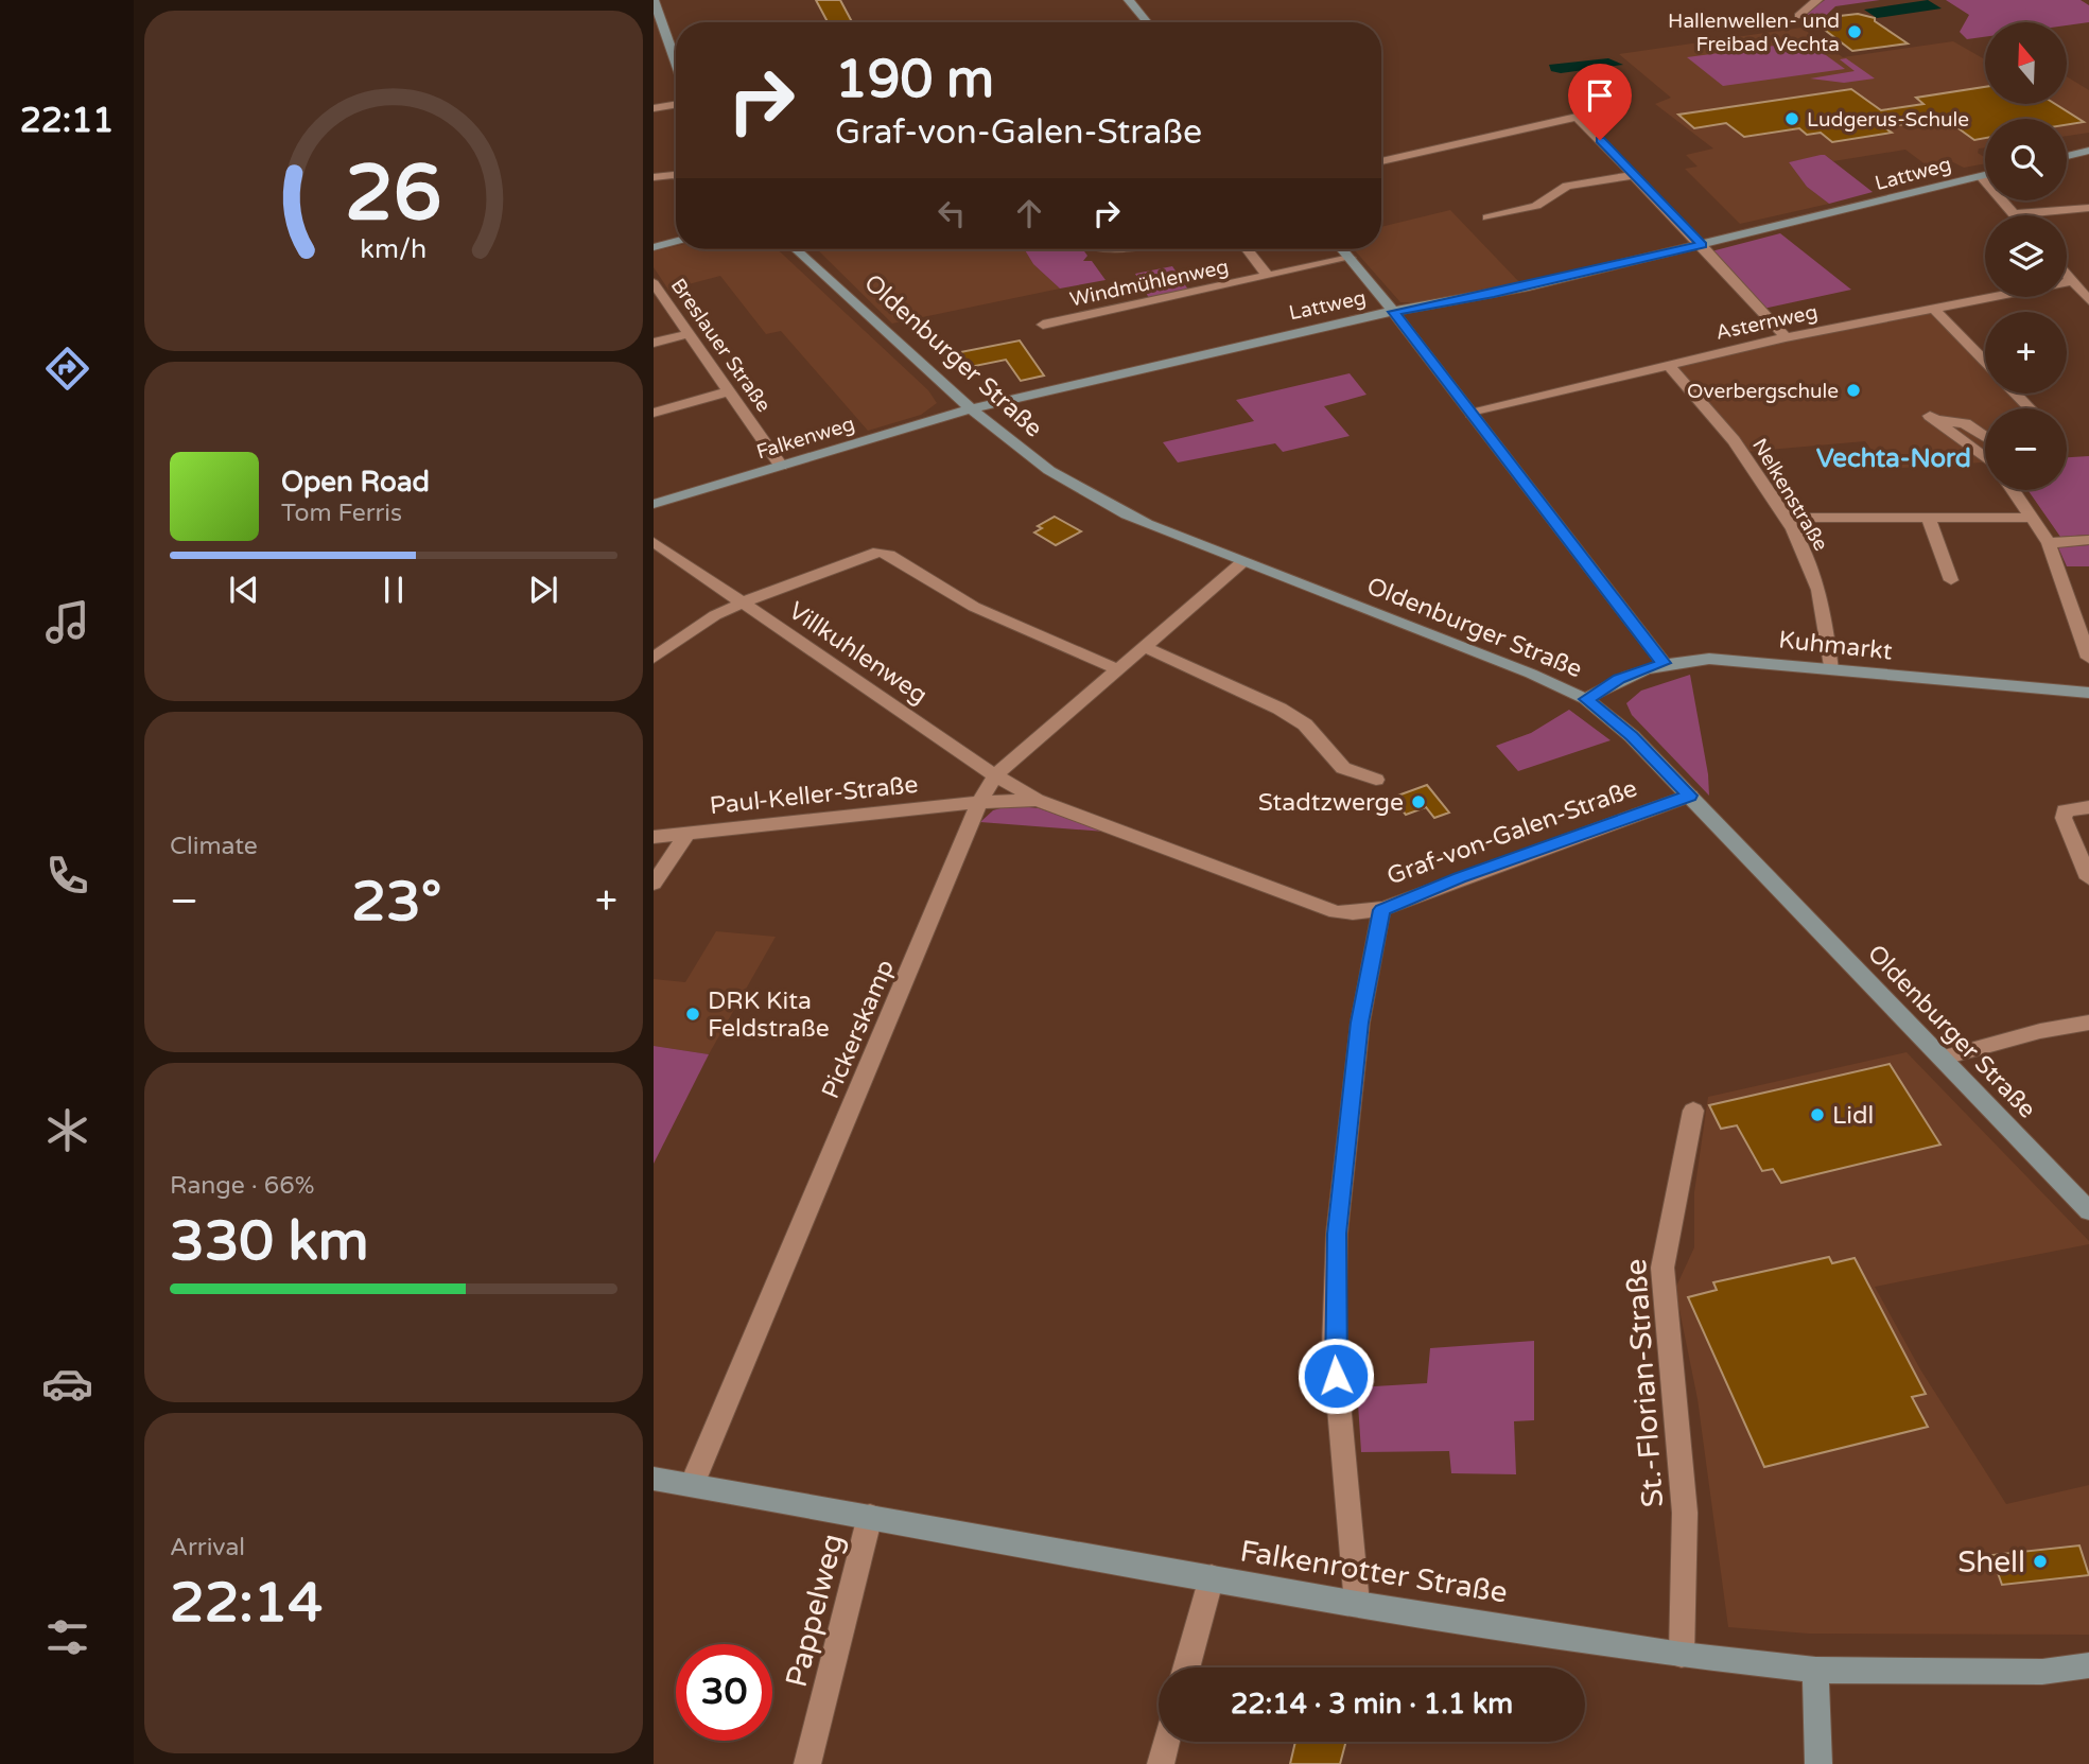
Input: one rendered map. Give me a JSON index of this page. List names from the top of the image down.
{
  "streets": {
    "street": [
      "Lattweg",
      "Windmühlenweg",
      "Asternweg",
      "Breslauer Straße",
      "Oldenburger Straße",
      "Falkenweg",
      "Nelkenstraße",
      "Kuhmarkt",
      "Villkuhlenweg",
      "Paul-Keller-Straße",
      "Graf-von-Galen-Straße",
      "Pickerskamp",
      "St.-Florian-Straße",
      "Falkenrotter Straße",
      "Pappelweg"
    ]
  },
  "crossings": [
    ["Lattweg", "Oldenburger Straße"],
    ["Lattweg", "Falkenweg"],
    ["Asternweg", "Nelkenstraße"],
    ["Breslauer Straße", "Falkenweg"],
    ["Oldenburger Straße", "Falkenweg"],
    ["Oldenburger Straße", "Kuhmarkt"],
    ["Oldenburger Straße", "Graf-von-Galen-Straße"],
    ["Oldenburger Straße", "Pickerskamp"],
    ["Nelkenstraße", "Kuhmarkt"],
    ["Villkuhlenweg", "Paul-Keller-Straße"],
    ["Villkuhlenweg", "Graf-von-Galen-Straße"],
    ["Villkuhlenweg", "Pickerskamp"],
    ["Paul-Keller-Straße", "Pickerskamp"],
    ["Graf-von-Galen-Straße", "Falkenrotter Straße"],
    ["Pickerskamp", "Falkenrotter Straße"],
    ["St.-Florian-Straße", "Falkenrotter Straße"],
    ["Falkenrotter Straße", "Pappelweg"]
  ],
  "districts": ["Vechta-Nord"],
  "places": [
    "Hallenwellen- und Freibad Vechta",
    "Ludgerus-Schule",
    "Overbergschule",
    "Stadtzwerge",
    "DRK Kita Feldstraße",
    "Lidl",
    "Shell"
  ],
  "north": "top",
  "page": {
    "tabs": "22:11",
    "map_buttons": ["+", "−"],
    "turn": ["190 m", "Graf-von-Galen-Straße"],
    "song": ["Open Road", "Tom Ferris"],
    "tile": [
      "Climate",
      ["Range · 66%", "330 km"],
      ["Arrival", "22:14"]
    ],
    "heat": ["−", "23°", "+"],
    "limit": "30",
    "trip": "22:14 · 3 min · 1.1 km",
    "gauge": ["26", "km/h"]
  }
}
